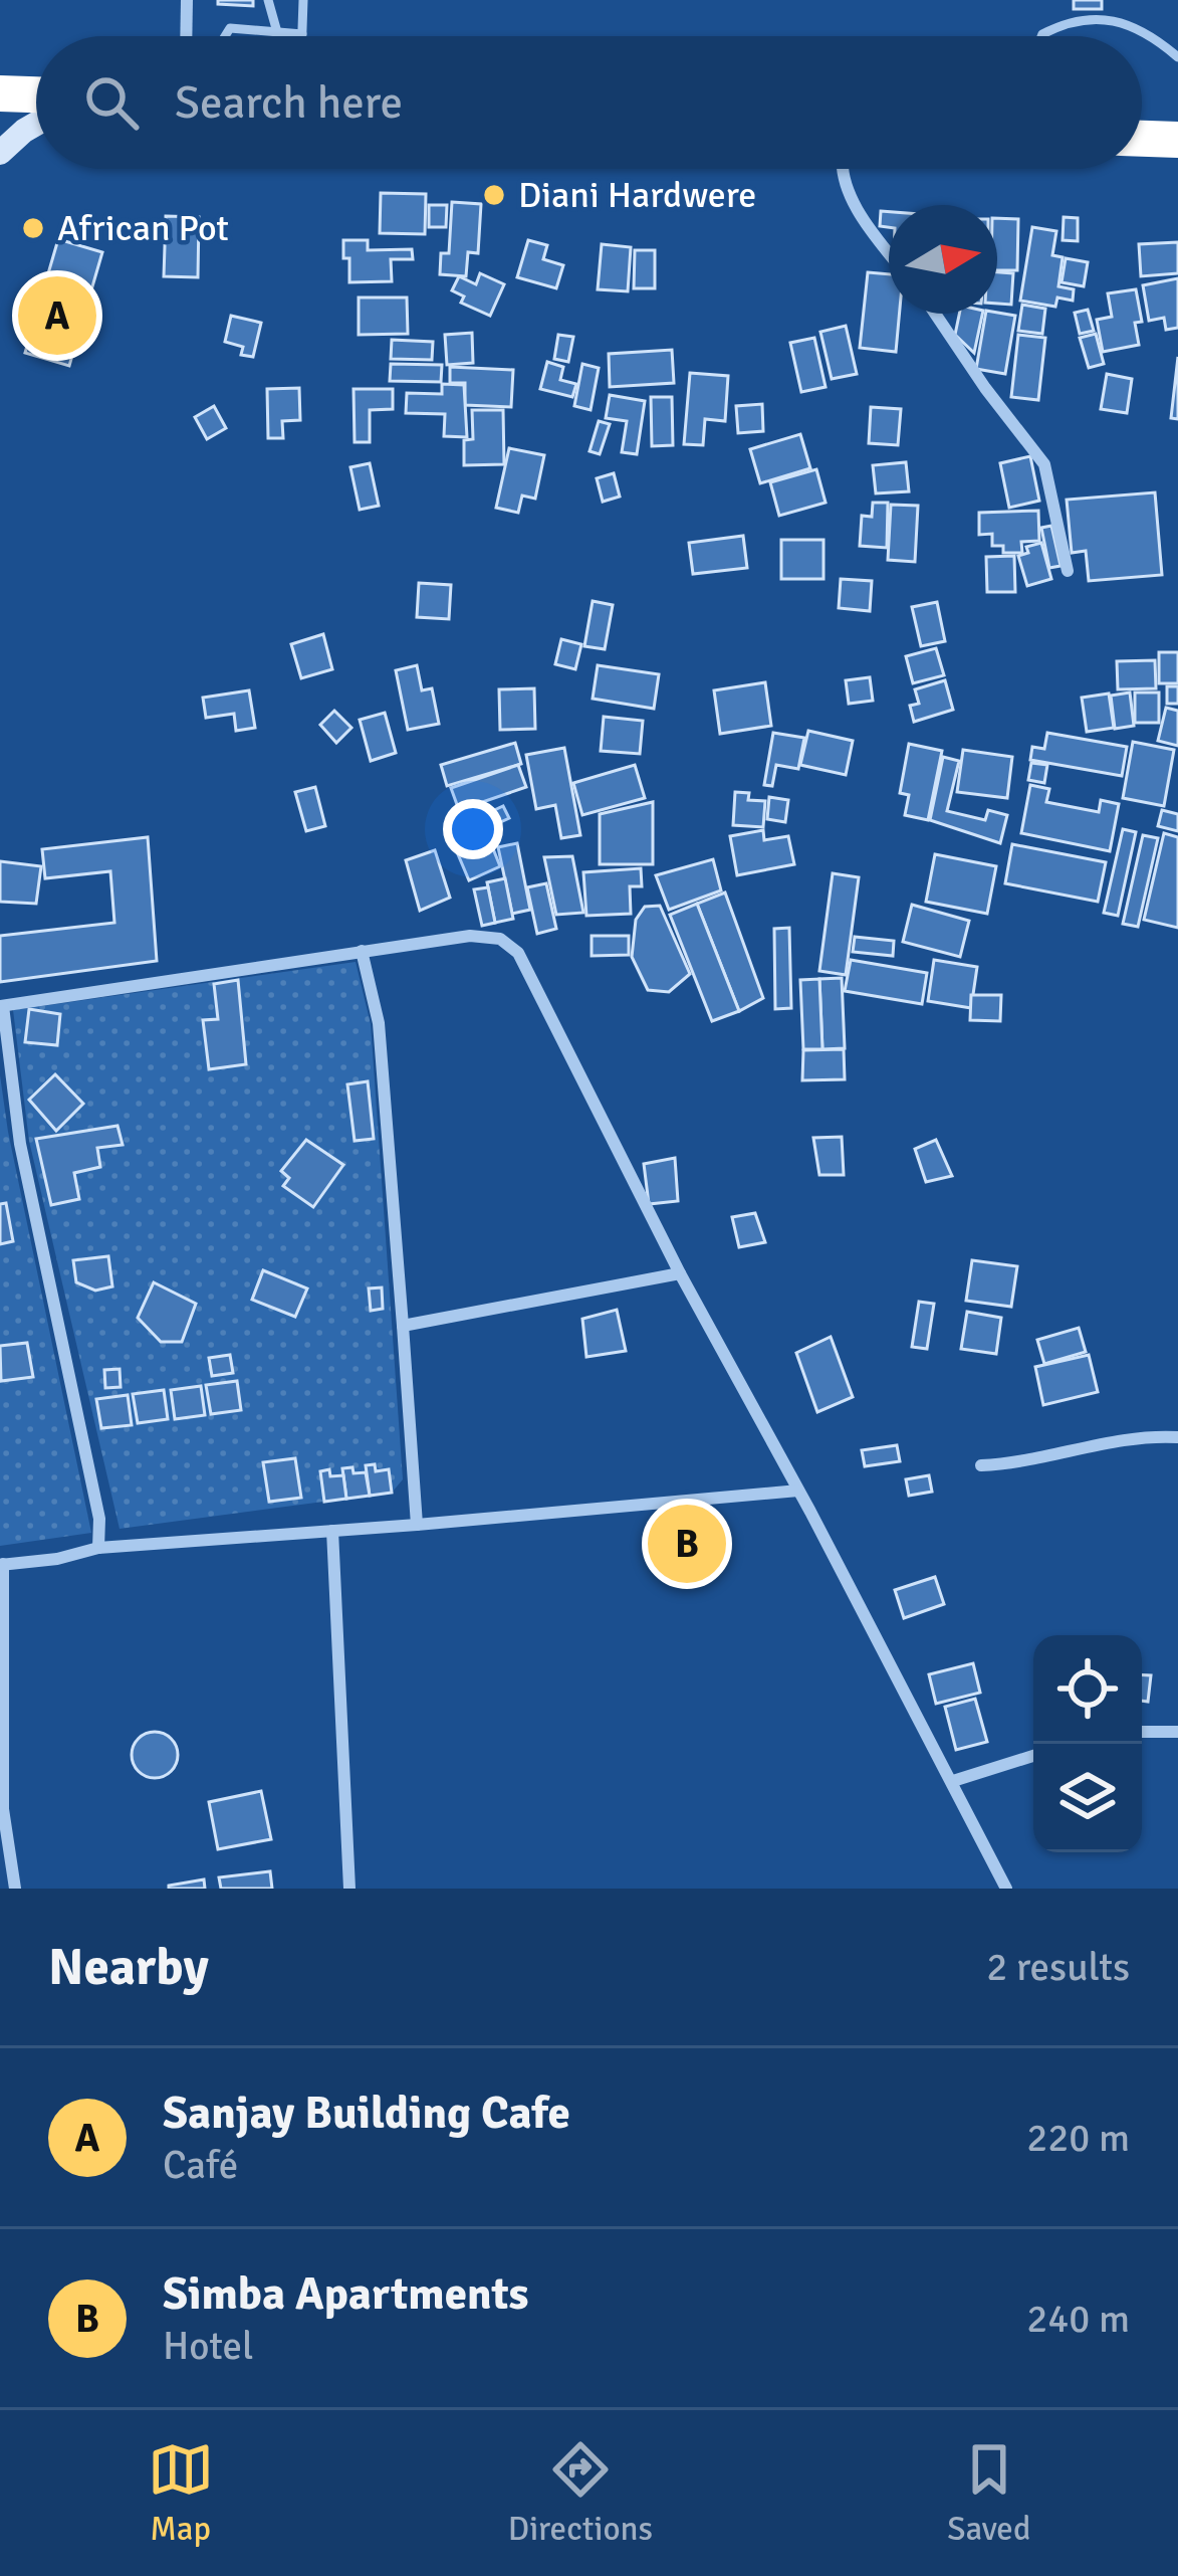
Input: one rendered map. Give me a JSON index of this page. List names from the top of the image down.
{
  "places": ["Diani Hardwere", "African Pot"],
  "north": "right",
  "page": {
    "search": "Search here",
    "pins": ["A", "B"],
    "heading": ["Nearby", "2 results"],
    "list": [
      {
        "mark": "A",
        "name": "Sanjay Building Cafe",
        "note": "Café",
        "value": "220 m"
      },
      {
        "mark": "B",
        "name": "Simba Apartments",
        "note": "Hotel",
        "value": "240 m"
      }
    ],
    "nav": ["Map", "Directions", "Saved"]
  }
}
